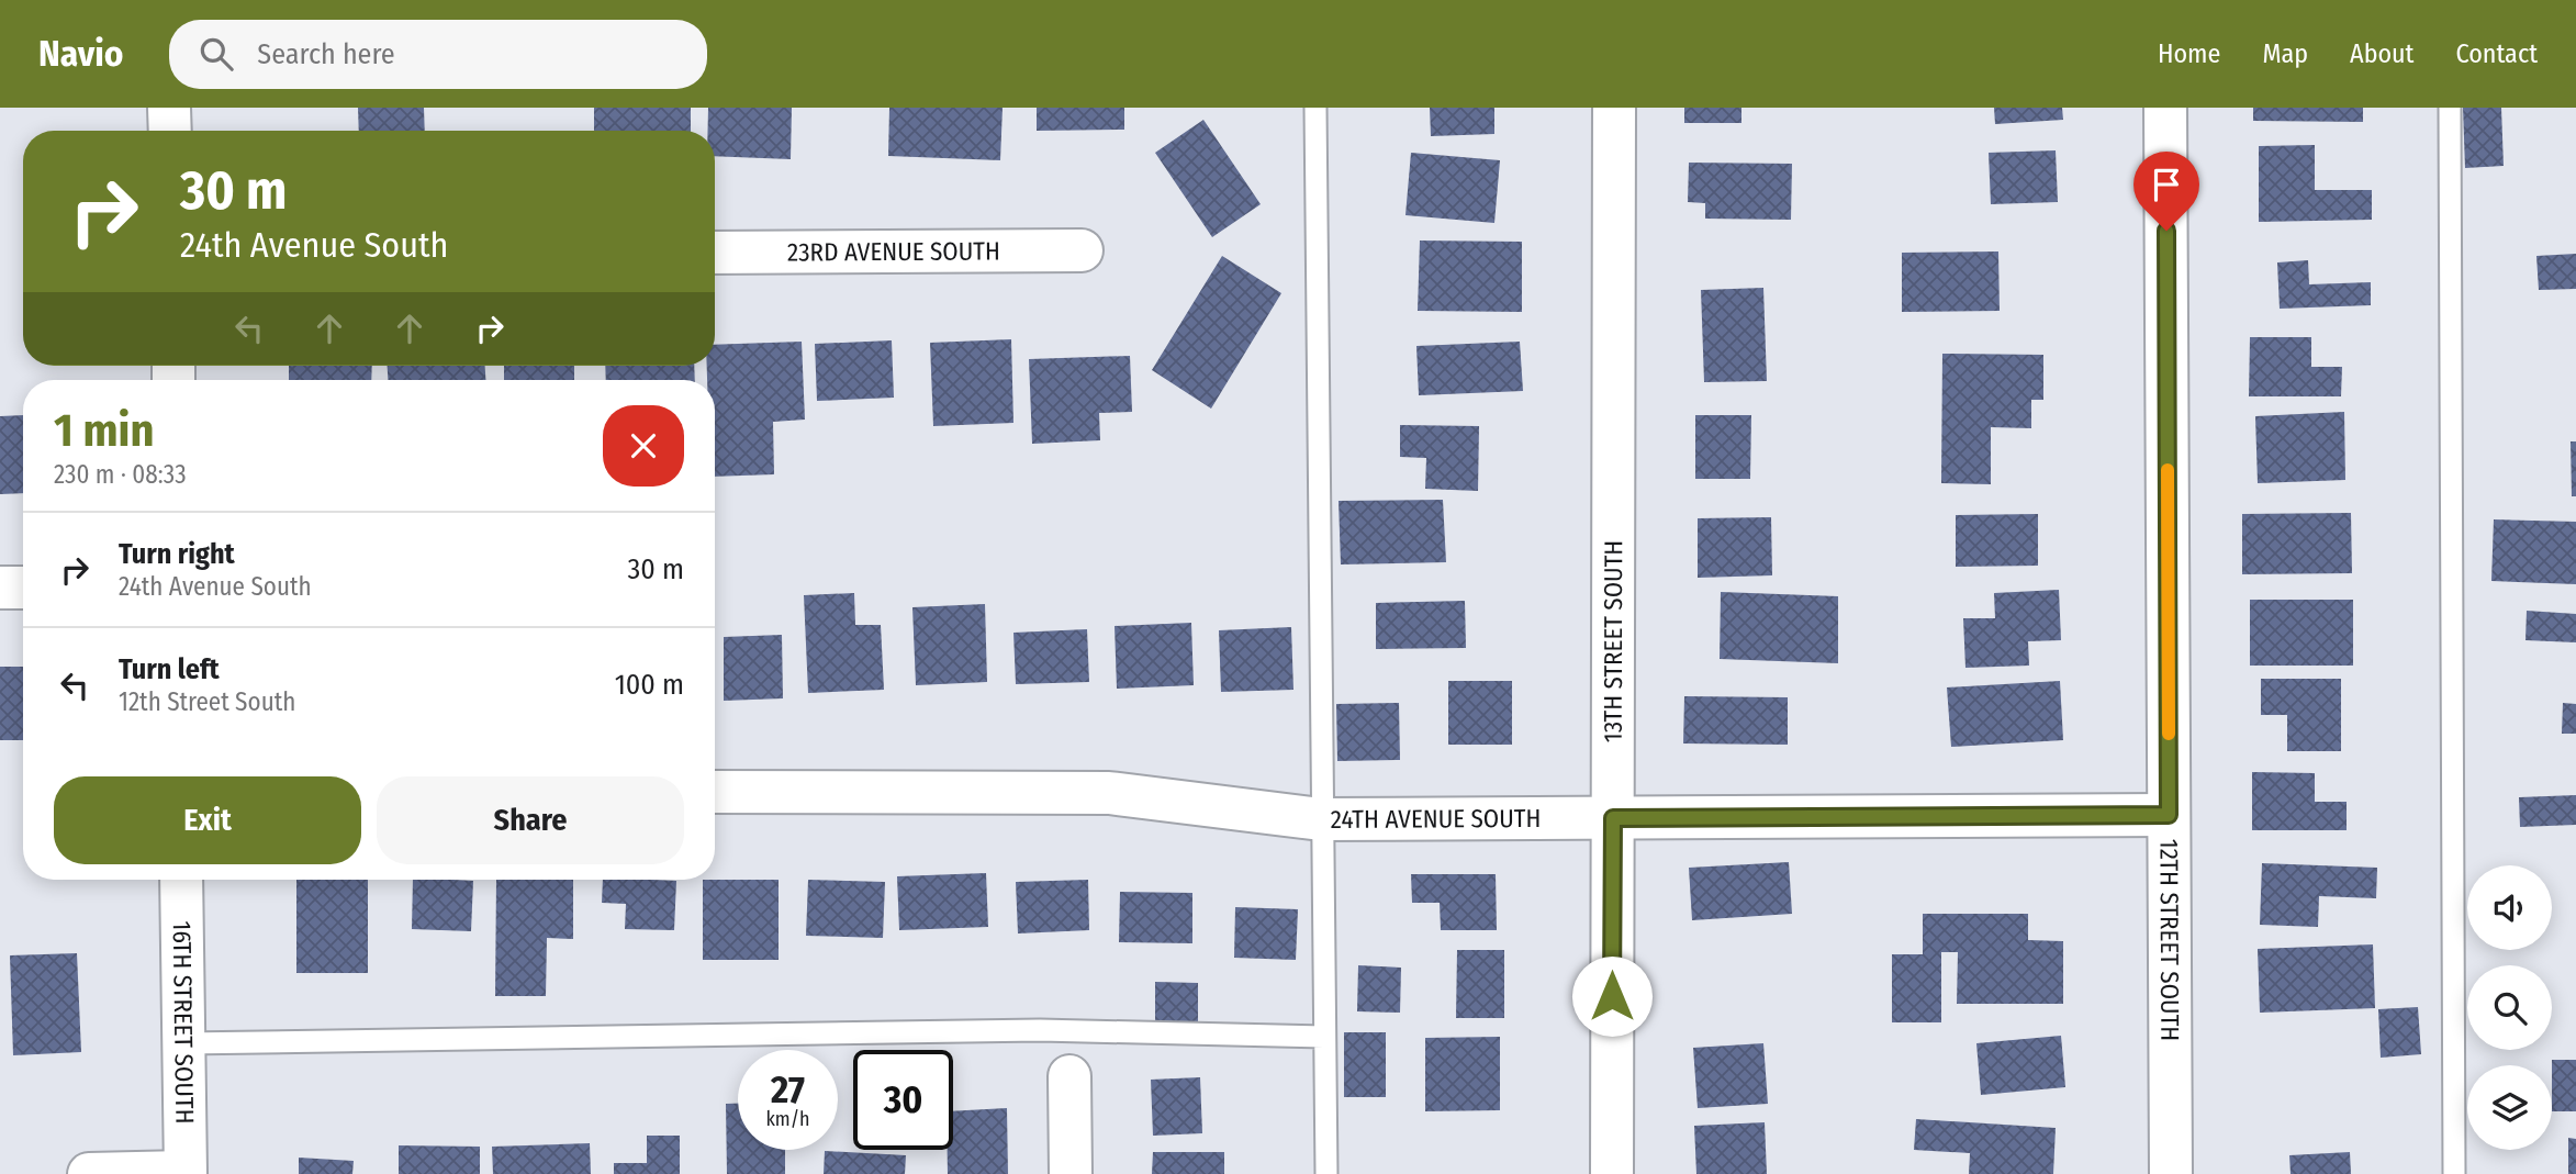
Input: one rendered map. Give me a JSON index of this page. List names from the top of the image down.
{
  "streets": {
    "street": [
      "23RD AVENUE SOUTH",
      "13TH STREET SOUTH",
      "24TH AVENUE SOUTH",
      "12TH STREET SOUTH",
      "16TH STREET SOUTH"
    ]
  },
  "crossings": [
    ["13TH STREET SOUTH", "24TH AVENUE SOUTH"],
    ["24TH AVENUE SOUTH", "12TH STREET SOUTH"]
  ],
  "page": {
    "header": "Navio",
    "search": "Search here",
    "nav": [
      "Home",
      "Map",
      "About",
      "Contact"
    ],
    "turn": ["30 m", "24th Avenue South"],
    "heading": ["1 min", "230 m · 08:33"],
    "list": [
      {
        "name": "Turn right",
        "note": "24th Avenue South",
        "value": "30 m"
      },
      {
        "name": "Turn left",
        "note": "12th Street South",
        "value": "100 m"
      }
    ],
    "buttons": ["Exit", "Share"],
    "speed": "27 km/h",
    "limit": "30"
  }
}
